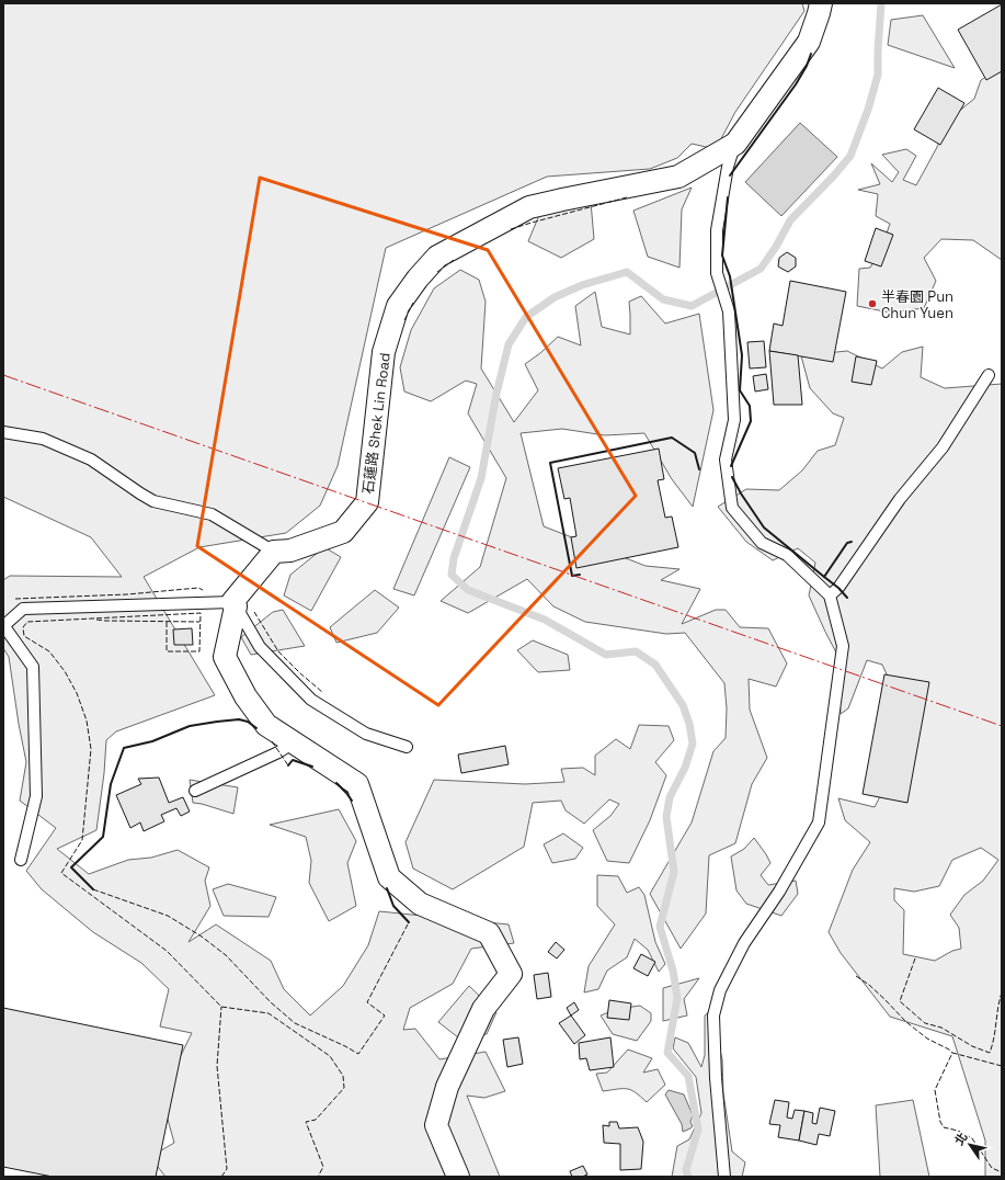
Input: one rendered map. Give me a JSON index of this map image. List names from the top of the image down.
{
  "streets": {
    "street": ["石蓮路 Shek Lin Road"]
  },
  "places": ["半春園 Pun Chun Yuen"],
  "north": "top left"
}
